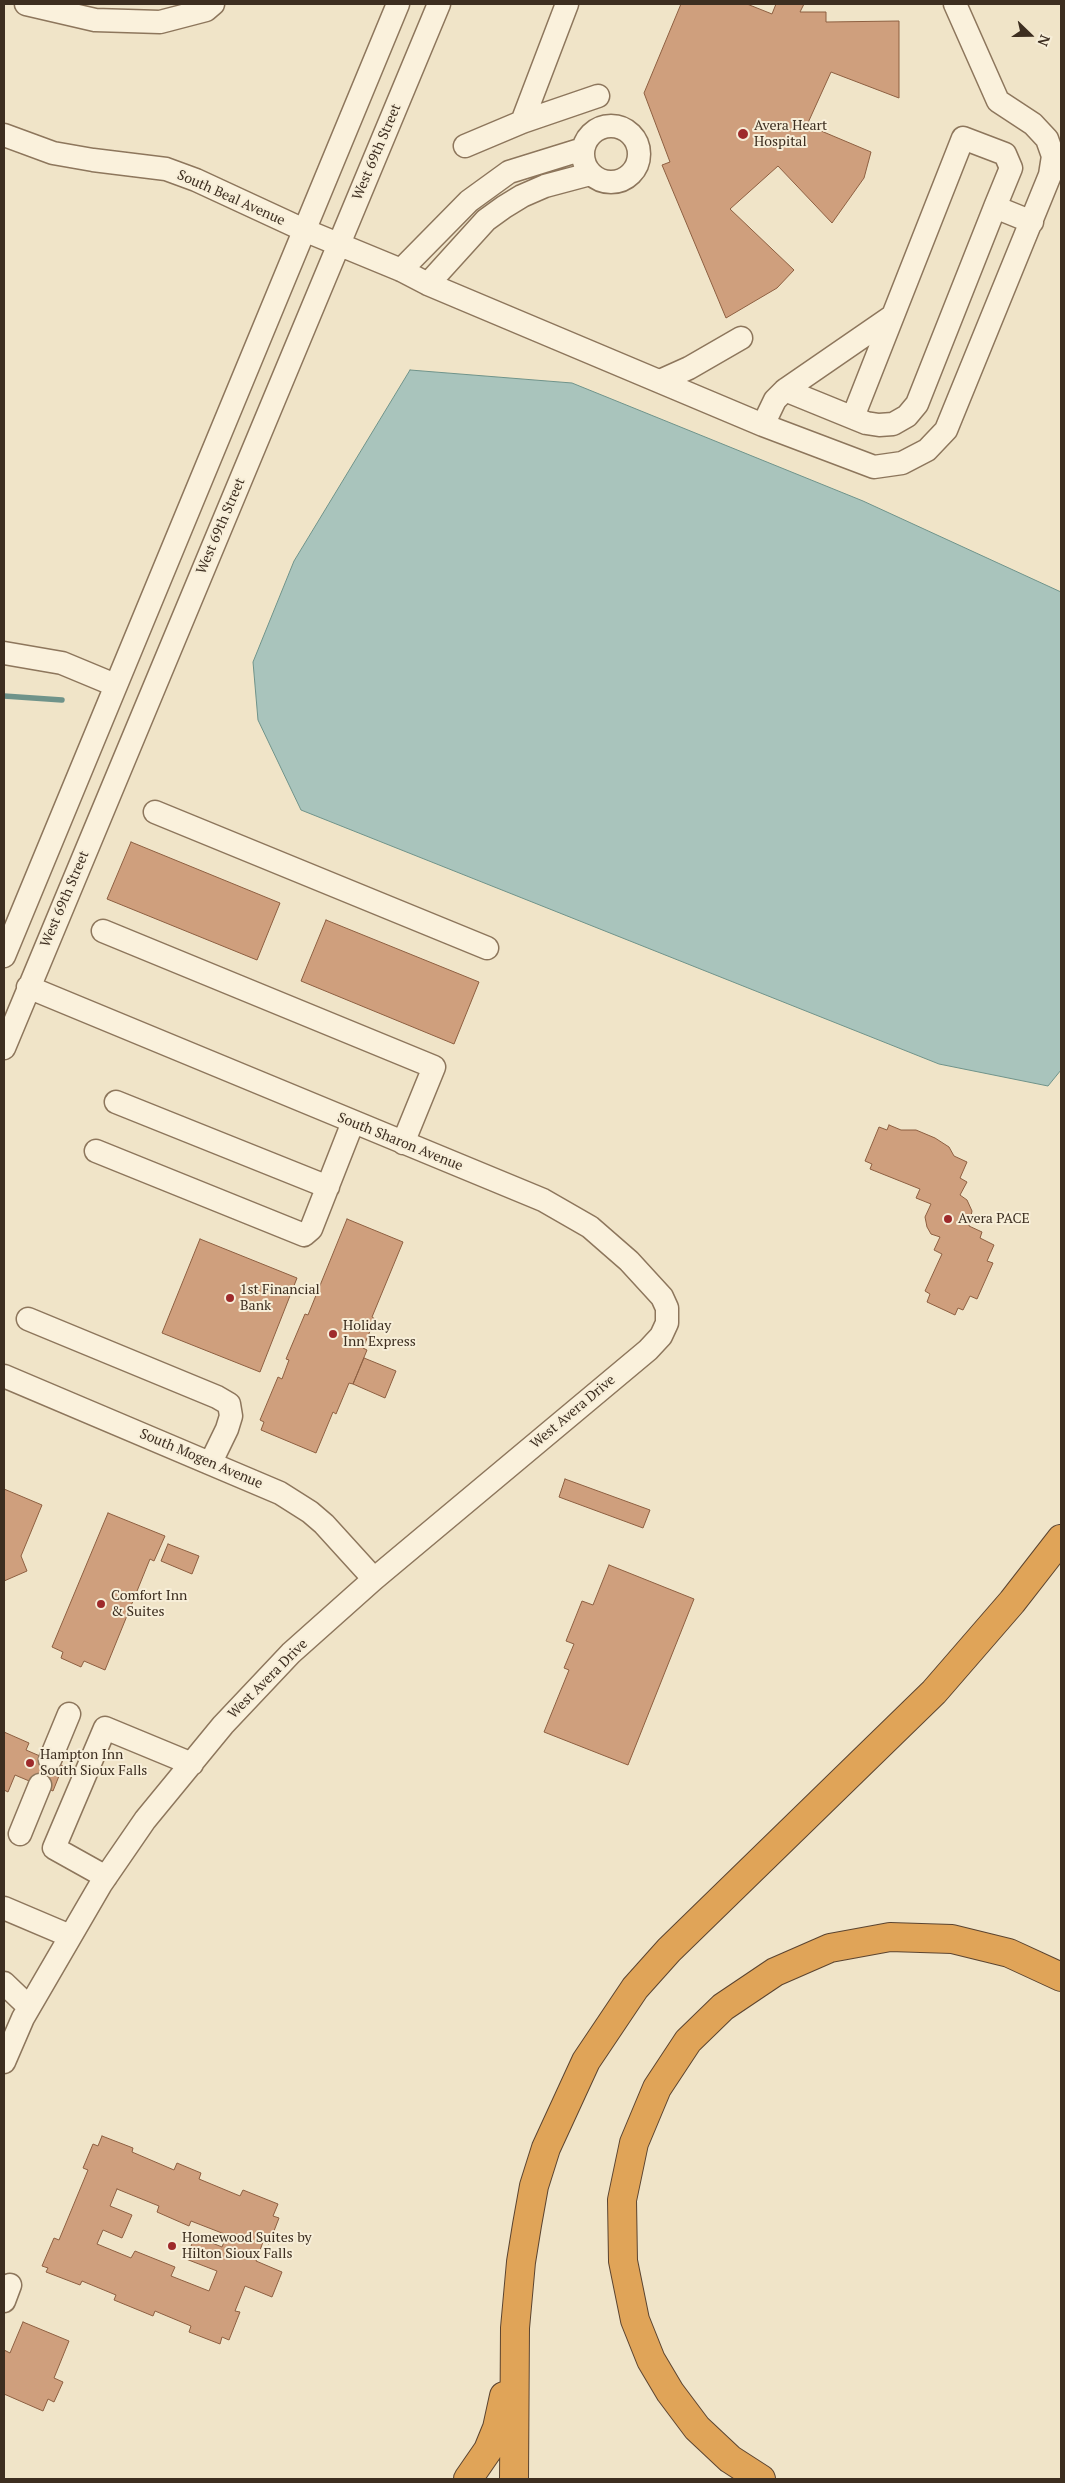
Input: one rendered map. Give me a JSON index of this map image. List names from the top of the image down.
{
  "streets": {
    "street": [
      "West 69th Street",
      "South Beal Avenue",
      "South Sharon Avenue",
      "West Avera Drive",
      "South Mogen Avenue"
    ]
  },
  "crossings": [
    ["West 69th Street", "South Beal Avenue"],
    ["West 69th Street", "South Sharon Avenue"],
    ["South Sharon Avenue", "West Avera Drive"],
    ["West Avera Drive", "South Mogen Avenue"]
  ],
  "places": [
    "Avera Heart Hospital",
    "Avera PACE",
    "1st Financial Bank",
    "Holiday Inn Express",
    "Comfort Inn & Suites",
    "Hampton Inn South Sioux Falls",
    "Homewood Suites by Hilton Sioux Falls"
  ],
  "north": "right"
}
